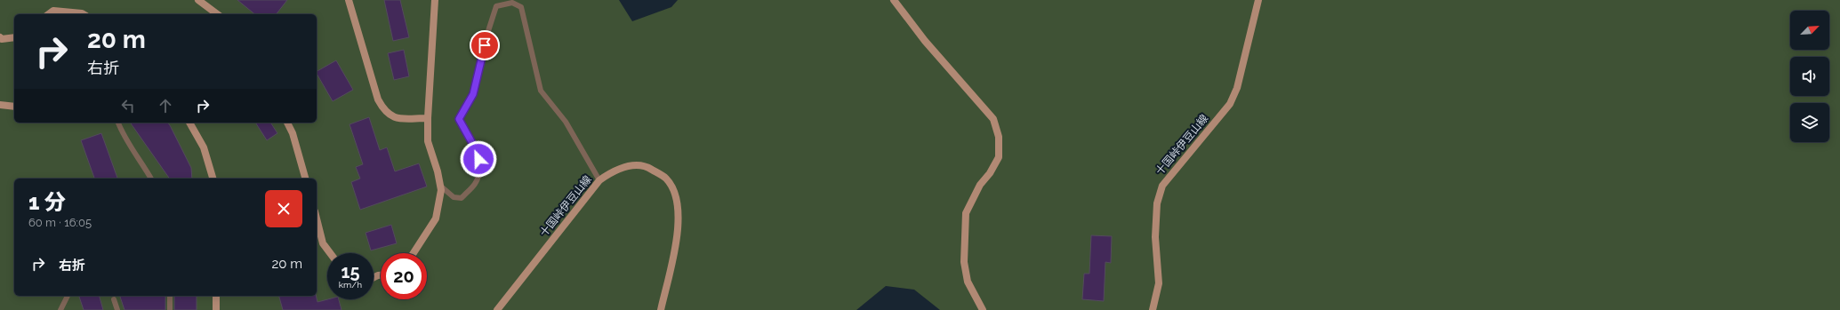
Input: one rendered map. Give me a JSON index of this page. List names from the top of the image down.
{
  "streets": {
    "street": ["十国峠伊豆山線"]
  },
  "north": "top right",
  "page": {
    "turn": ["20 m", "右折"],
    "heading": ["1 分", "60 m · 16:05"],
    "list": [
      {
        "name": "右折",
        "value": "20 m"
      }
    ],
    "speed": "15 km/h",
    "limit": "20"
  }
}
